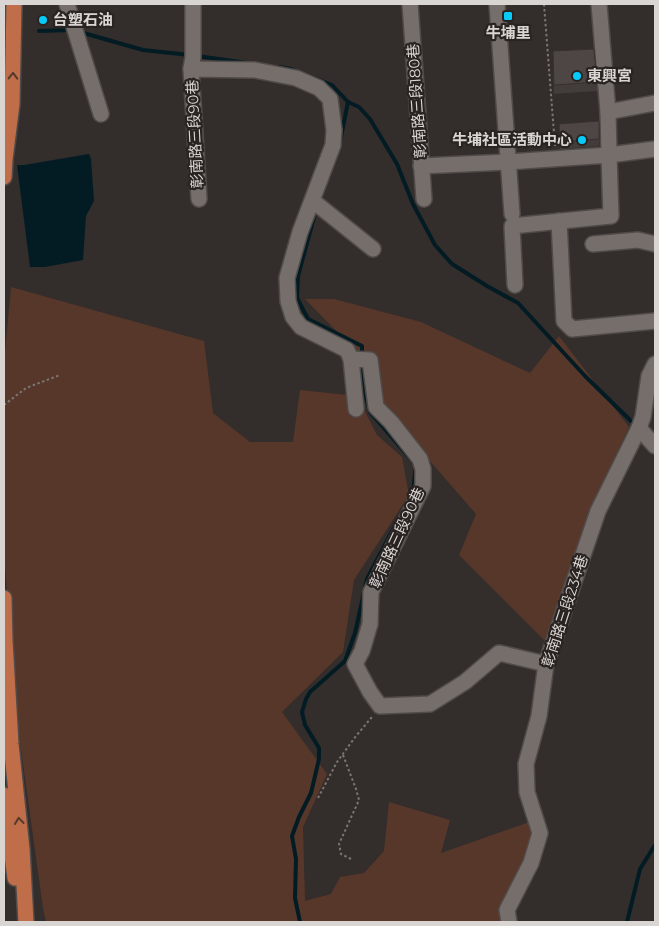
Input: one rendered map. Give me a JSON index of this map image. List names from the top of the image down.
{
  "streets": {
    "lane": ["彰南路三段180巷", "彰南路三段90巷", "彰南路三段234巷"]
  },
  "places": {
    "transit": ["牛埔里"],
    "other": ["台塑石油", "東興宮", "牛埔社區活動中心"]
  }
}
